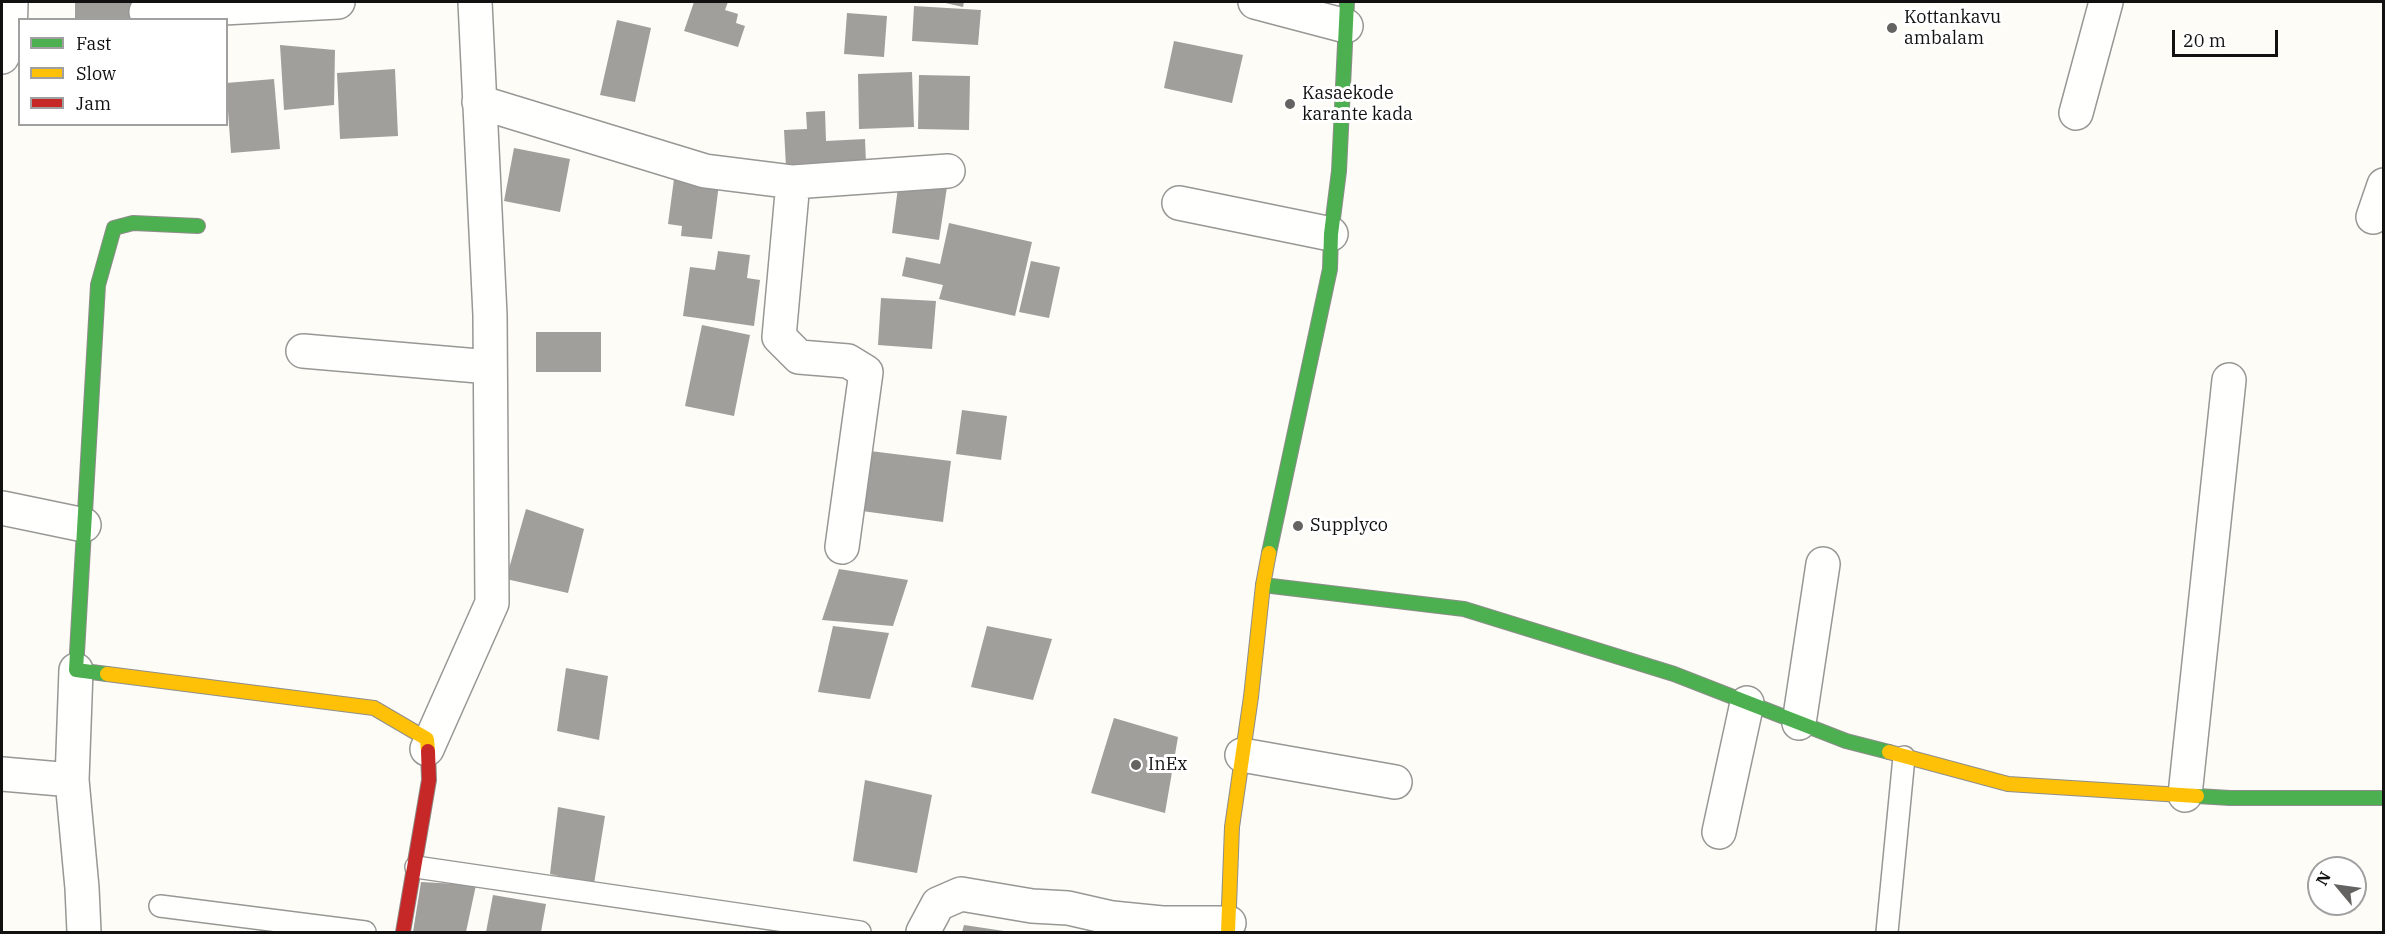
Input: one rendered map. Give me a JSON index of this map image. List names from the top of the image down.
{
  "places": [
    "Kottankavu ambalam",
    "Kasaekode karante kada",
    "Supplyco",
    "InEx"
  ],
  "legend": ["Fast", "Slow", "Jam"],
  "scale_bar": "20 m",
  "north": "top left"
}
